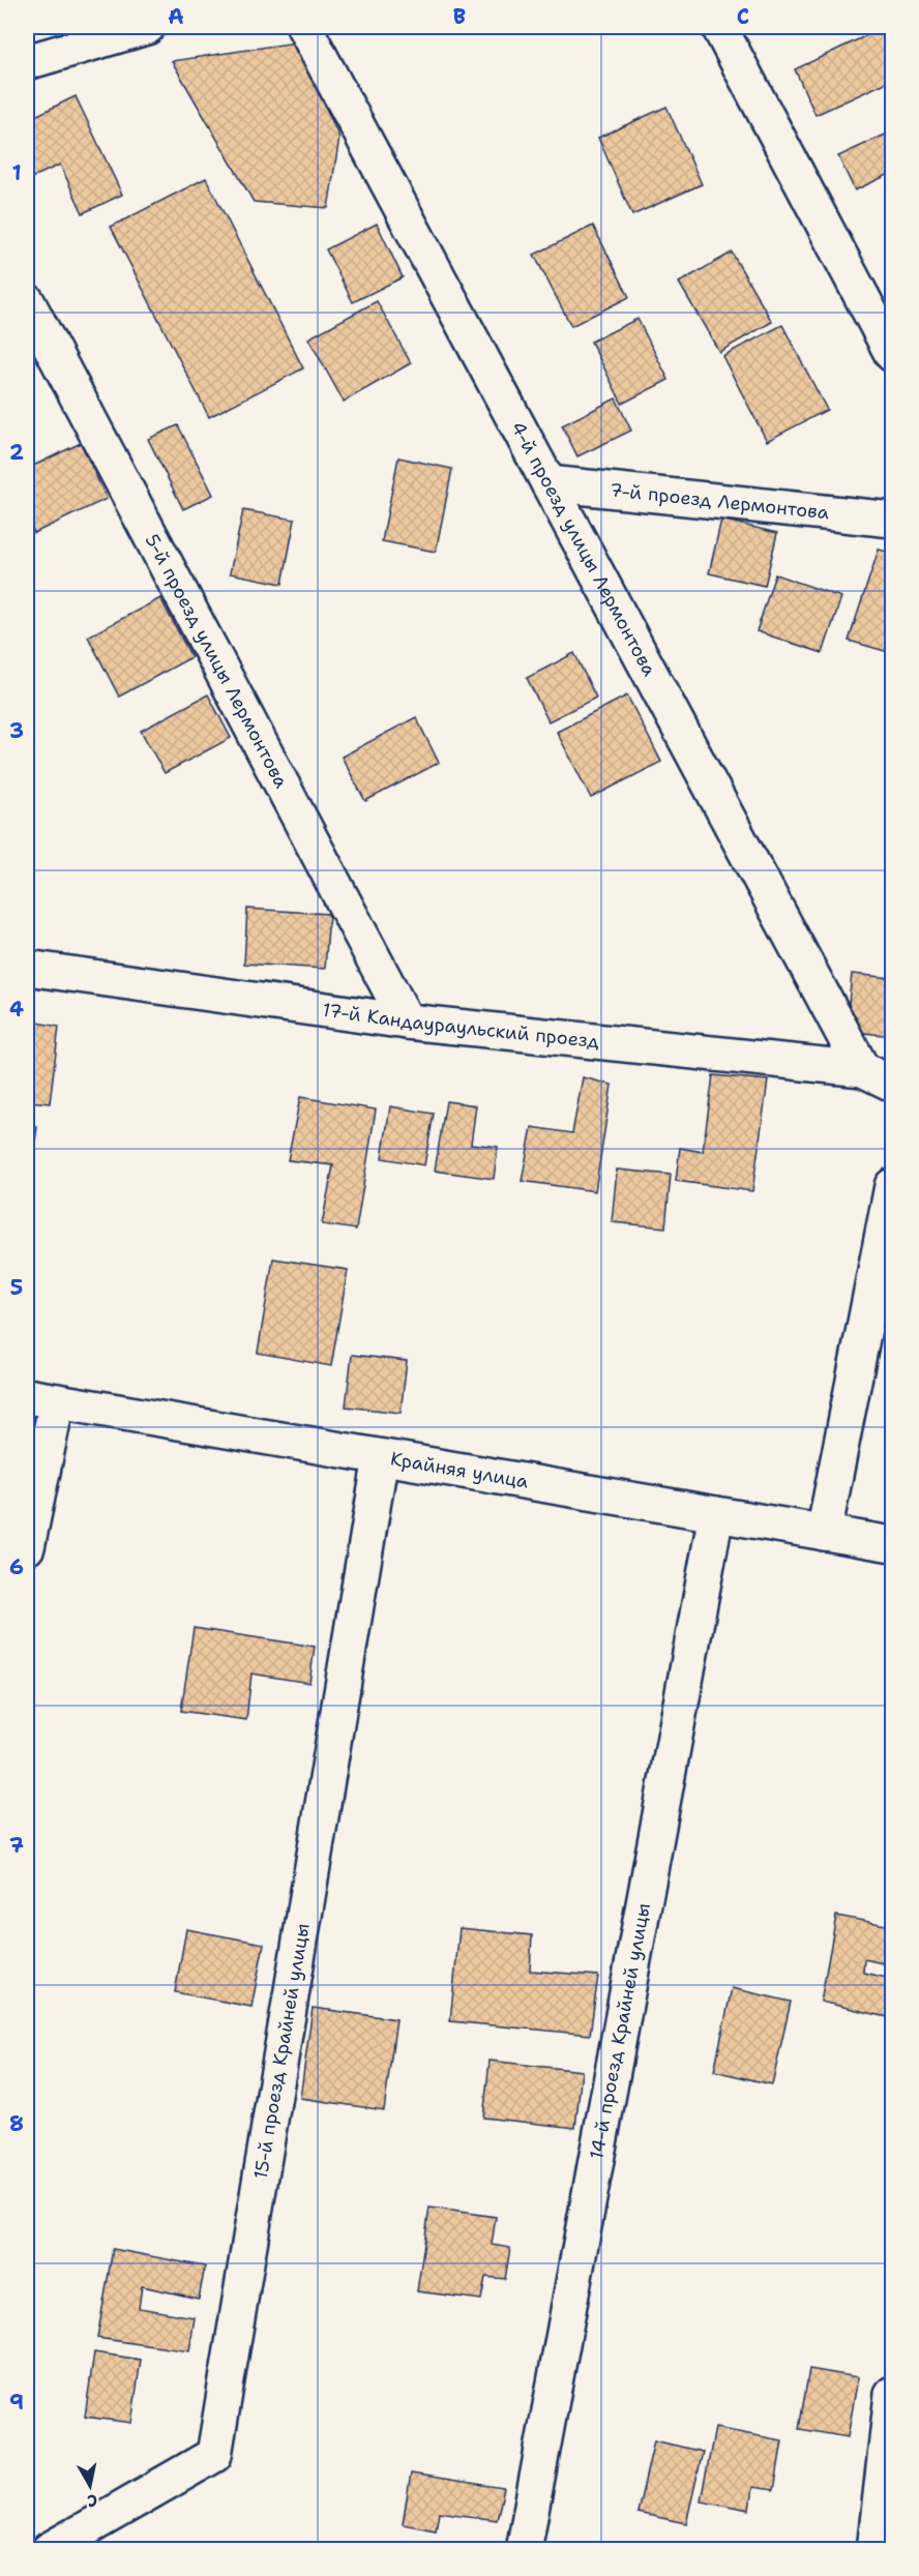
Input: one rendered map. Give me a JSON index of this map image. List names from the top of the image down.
{
  "streets": {
    "street": [
      "7-й проезд Лермонтова",
      "4-й проезд улицы Лермонтова",
      "5-й проезд улицы Лермонтова",
      "17-й Кандаураульский проезд",
      "Крайняя улица",
      "14-й проезд Крайней улицы",
      "15-й проезд Крайней улицы"
    ]
  },
  "crossings": [
    ["7-й проезд Лермонтова", "4-й проезд улицы Лермонтова"],
    ["4-й проезд улицы Лермонтова", "17-й Кандаураульский проезд"],
    ["5-й проезд улицы Лермонтова", "17-й Кандаураульский проезд"],
    ["Крайняя улица", "14-й проезд Крайней улицы"],
    ["Крайняя улица", "15-й проезд Крайней улицы"]
  ],
  "north": "bottom",
  "grid": {
    "columns": ["A", "B", "C"],
    "rows": [
      "1",
      "2",
      "3",
      "4",
      "5",
      "6",
      "7",
      "8",
      "9"
    ]
  }
}
